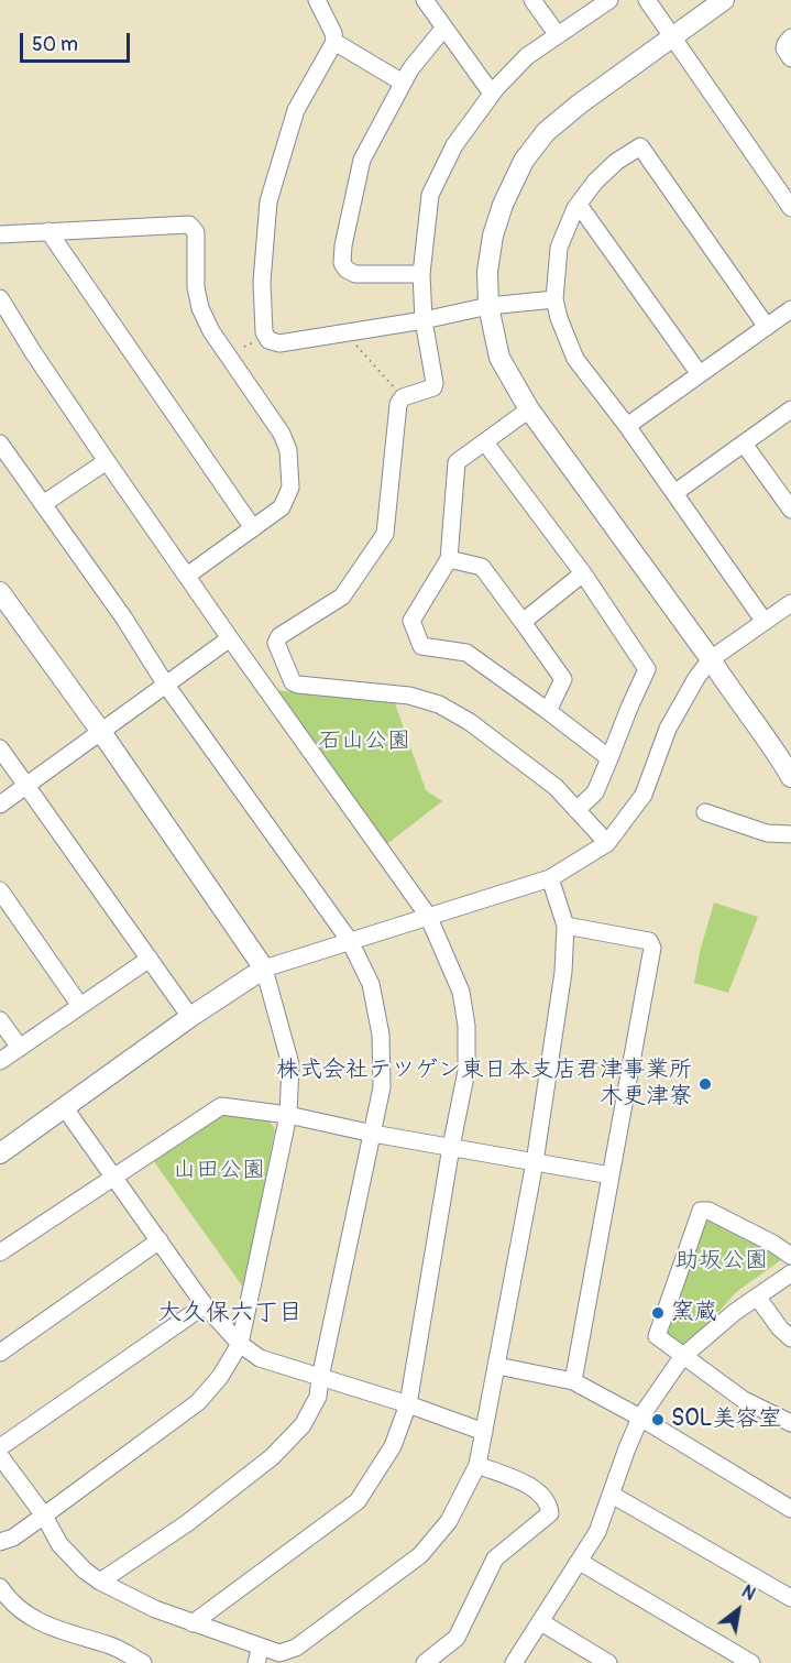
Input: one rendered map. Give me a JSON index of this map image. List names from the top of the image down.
{
  "districts": ["大久保六丁目"],
  "parks": ["石山公園", "山田公園", "助坂公園"],
  "places": ["株式会社テツゲン東日本支店君津事業所 木更津寮", "窯蔵", "SOL美容室"],
  "scale_bar": "50 m",
  "north": "top right"
}
